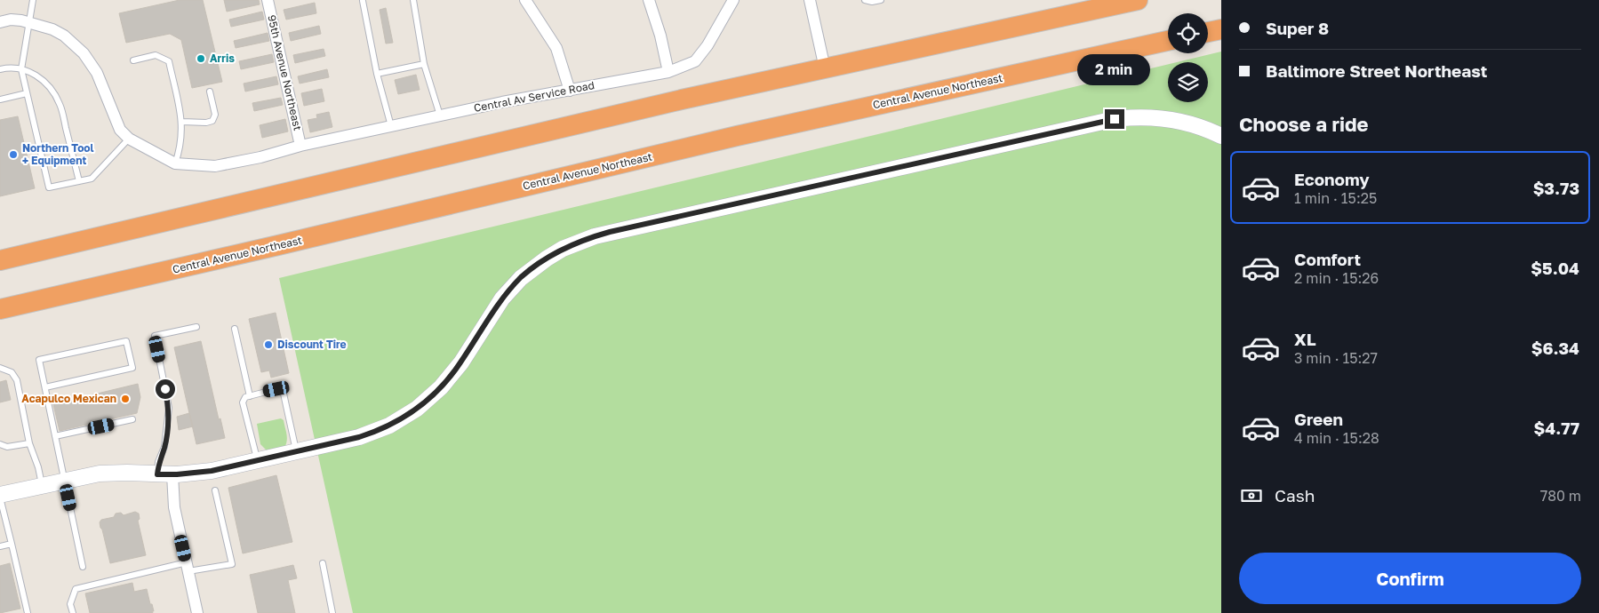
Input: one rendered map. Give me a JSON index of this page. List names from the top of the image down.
{
  "streets": {
    "highway": ["Central Avenue Northeast"],
    "street": ["95th Avenue Northeast", "Central Av Service Road"]
  },
  "crossings": [
    ["95th Avenue Northeast", "Central Av Service Road"]
  ],
  "places": [
    "Arris",
    "Northern Tool + Equipment",
    "Discount Tire",
    "Acapulco Mexican"
  ],
  "page": {
    "banner": ["Super 8", "Baltimore Street Northeast"],
    "bubble": "2 min",
    "heading": "Choose a ride",
    "list": [
      {
        "name": "Economy",
        "note": "1 min · 15:25",
        "value": "$3.73"
      },
      {
        "name": "Comfort",
        "note": "2 min · 15:26",
        "value": "$5.04"
      },
      {
        "name": "XL",
        "note": "3 min · 15:27",
        "value": "$6.34"
      },
      {
        "name": "Green",
        "note": "4 min · 15:28",
        "value": "$4.77"
      }
    ],
    "pay": ["Cash", "780 m"],
    "buttons": "Confirm"
  }
}
